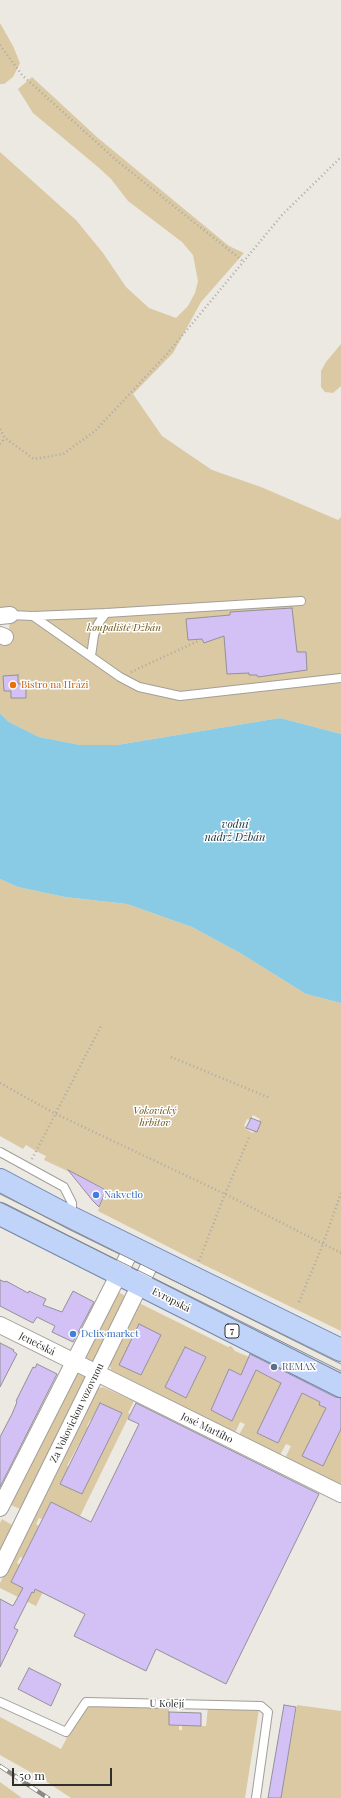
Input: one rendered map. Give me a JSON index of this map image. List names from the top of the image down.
{
  "streets": {
    "main road": ["Evropská", "7"],
    "street": ["Jenečská", "Za Vokovickou vozovnou", "José Martího"],
    "lane": ["U Kolejí"]
  },
  "crossings": [
    ["Evropská", "Za Vokovickou vozovnou"],
    ["Jenečská", "José Martího"],
    ["Za Vokovickou vozovnou", "José Martího"]
  ],
  "water": ["vodní nádrž Džbán"],
  "parks": ["koupaliště Džbán", "Vokovický hřbitov"],
  "places": [
    "Bistro na Hrázi",
    "Nakvetlo",
    "Delix market",
    "REMAX"
  ],
  "scale_bar": "50 m"
}
